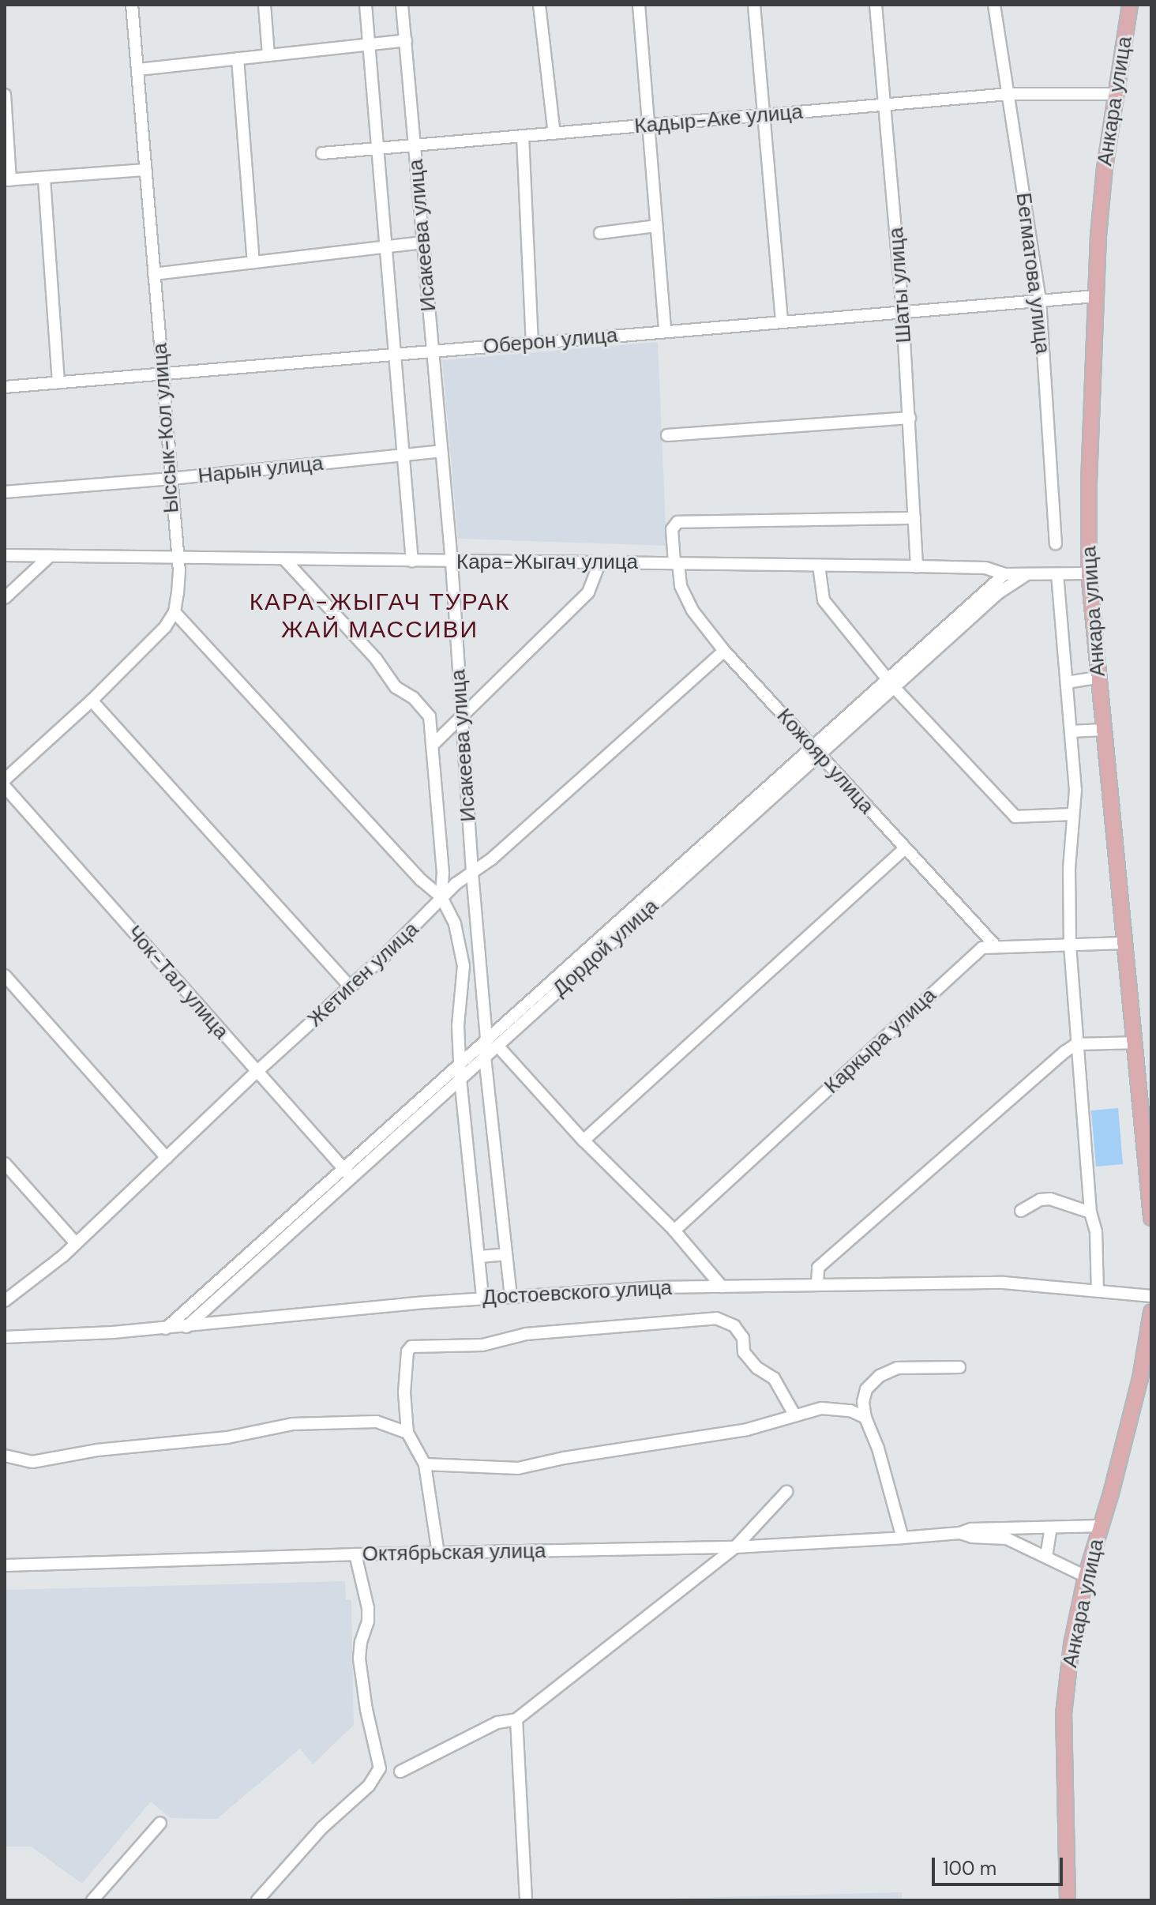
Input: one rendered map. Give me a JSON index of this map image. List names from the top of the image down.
{
  "streets": {
    "main road": ["Анкара улица"],
    "street": [
      "Кадыр-Аке улица",
      "Исакеева улица",
      "Бегматова улица",
      "Шаты улица",
      "Оберон улица",
      "Ыссык-Кол улица",
      "Нарын улица",
      "Кара-Жыгач улица",
      "Кожояр улица",
      "Дордой улица",
      "Жетиген улица",
      "Чок-Тал улица",
      "Каркыра улица",
      "Достоевского улица",
      "Октябрьская улица"
    ]
  },
  "crossings": [
    ["Анкара улица", "Кадыр-Аке улица"],
    ["Анкара улица", "Оберон улица"],
    ["Анкара улица", "Кара-Жыгач улица"],
    ["Анкара улица", "Каркыра улица"],
    ["Анкара улица", "Октябрьская улица"],
    ["Кадыр-Аке улица", "Исакеева улица"],
    ["Кадыр-Аке улица", "Бегматова улица"],
    ["Кадыр-Аке улица", "Шаты улица"],
    ["Исакеева улица", "Оберон улица"],
    ["Исакеева улица", "Нарын улица"],
    ["Исакеева улица", "Кара-Жыгач улица"],
    ["Исакеева улица", "Дордой улица"],
    ["Исакеева улица", "Жетиген улица"],
    ["Исакеева улица", "Достоевского улица"],
    ["Бегматова улица", "Оберон улица"],
    ["Шаты улица", "Оберон улица"],
    ["Шаты улица", "Кара-Жыгач улица"],
    ["Шаты улица", "Кожояр улица"],
    ["Оберон улица", "Ыссык-Кол улица"],
    ["Ыссык-Кол улица", "Нарын улица"],
    ["Ыссык-Кол улица", "Кара-Жыгач улица"],
    ["Кара-Жыгач улица", "Кожояр улица"],
    ["Кара-Жыгач улица", "Дордой улица"],
    ["Кожояр улица", "Дордой улица"],
    ["Кожояр улица", "Жетиген улица"],
    ["Кожояр улица", "Каркыра улица"],
    ["Дордой улица", "Чок-Тал улица"],
    ["Дордой улица", "Достоевского улица"],
    ["Жетиген улица", "Чок-Тал улица"]
  ],
  "districts": ["КАРА-ЖЫГАЧ ТУРАК ЖАЙ МАССИВИ"],
  "scale_bar": "100 m"
}
